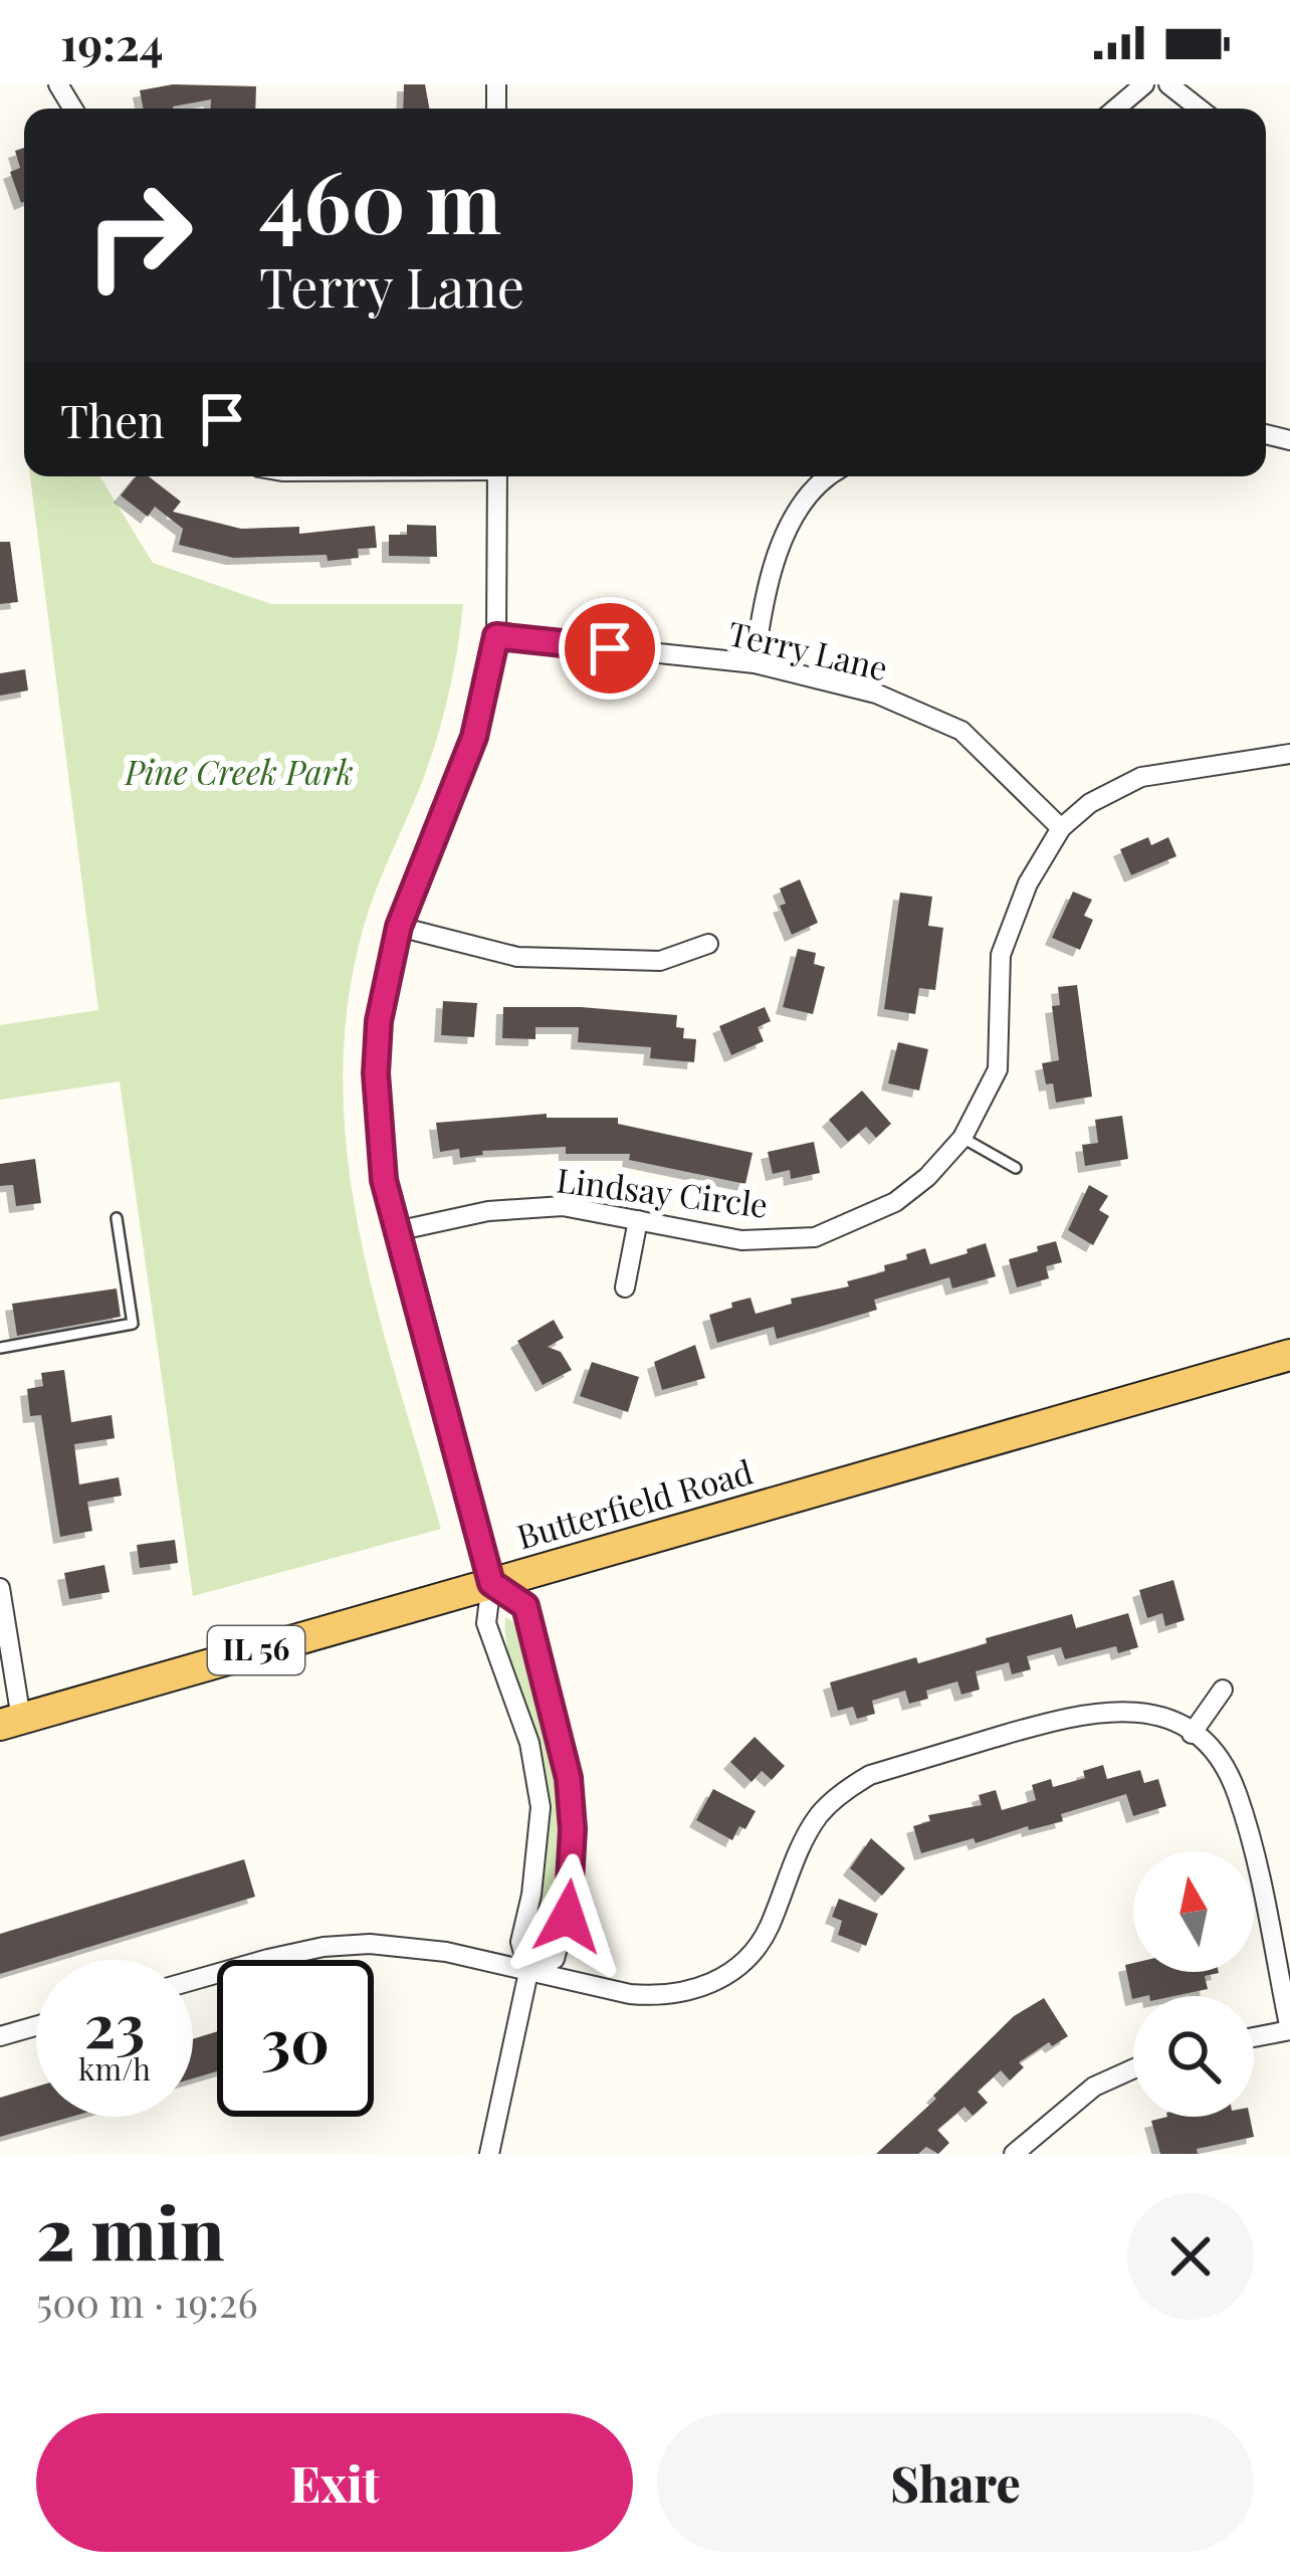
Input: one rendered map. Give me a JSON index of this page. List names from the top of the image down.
{
  "streets": {
    "main road": ["Butterfield Road", "IL 56"],
    "street": ["Terry Lane", "Lindsay Circle"]
  },
  "crossings": [
    ["Terry Lane", "Lindsay Circle"]
  ],
  "parks": ["Pine Creek Park"],
  "north": "top",
  "page": {
    "status": "19:24",
    "turn": ["460 m", "Terry Lane"],
    "then": "Then",
    "speed": "23 km/h",
    "limit": "30",
    "heading": ["2 min", "500 m · 19:26"],
    "buttons": ["Exit", "Share"]
  }
}
